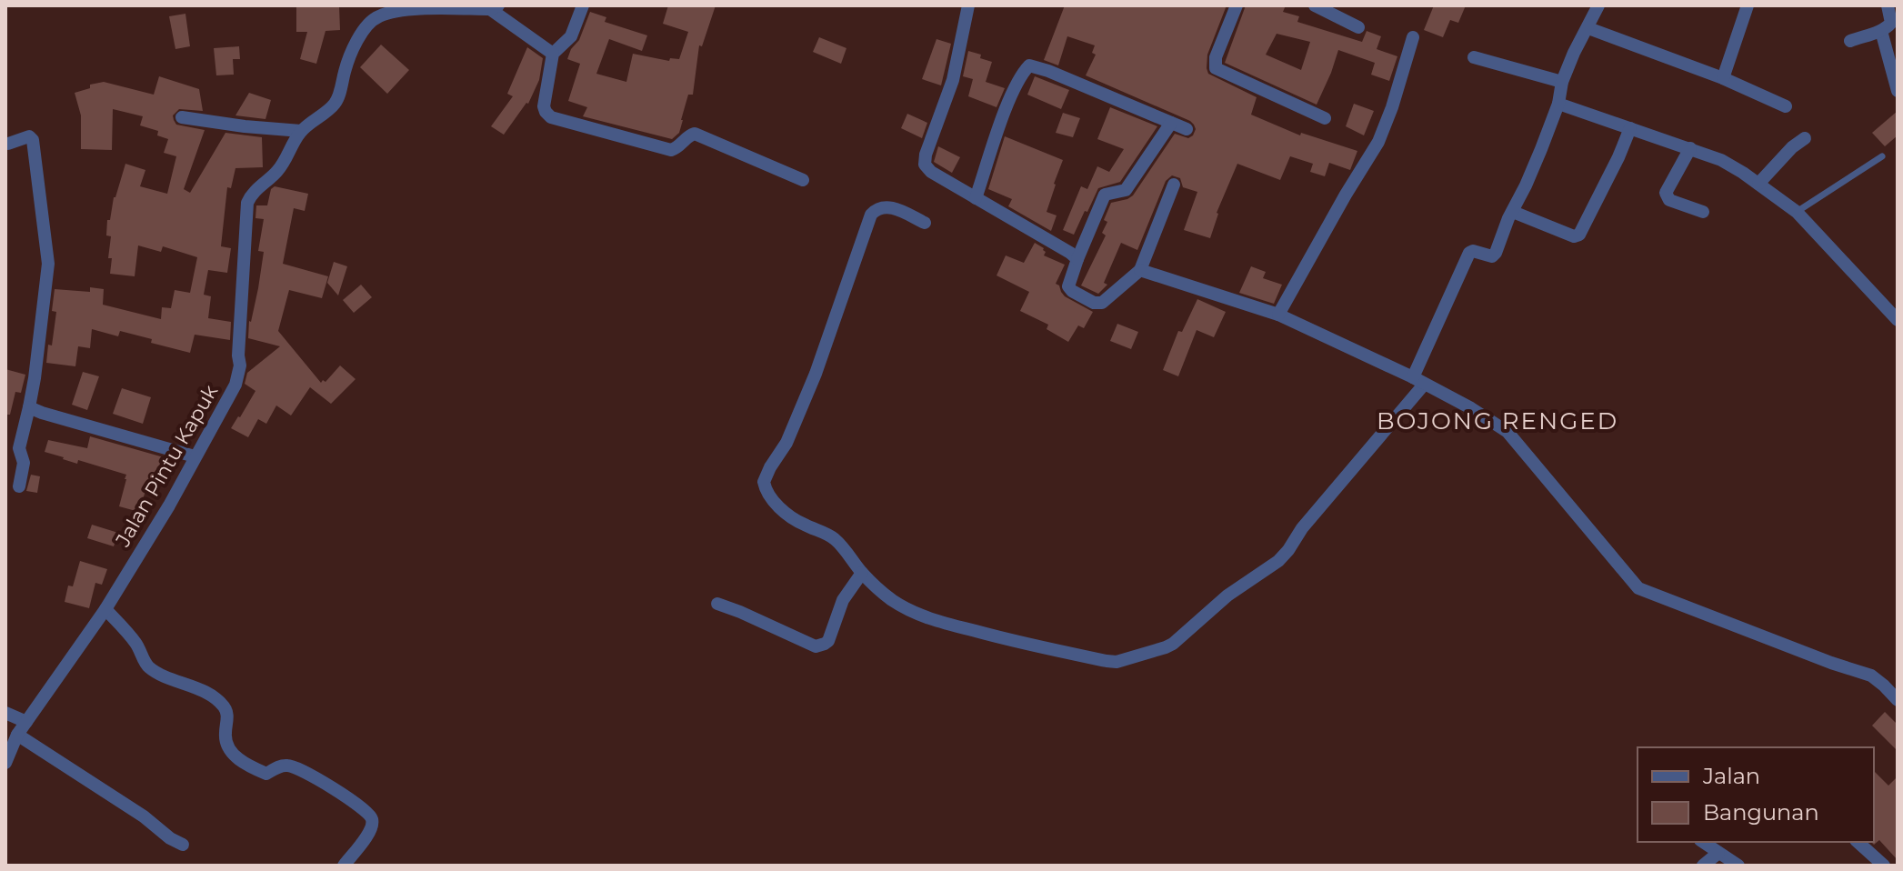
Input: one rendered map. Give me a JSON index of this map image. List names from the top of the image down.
{
  "streets": {
    "street": ["Jalan Pintu Kapuk"]
  },
  "districts": ["BOJONG RENGED"],
  "legend": ["Jalan", "Bangunan"]
}
